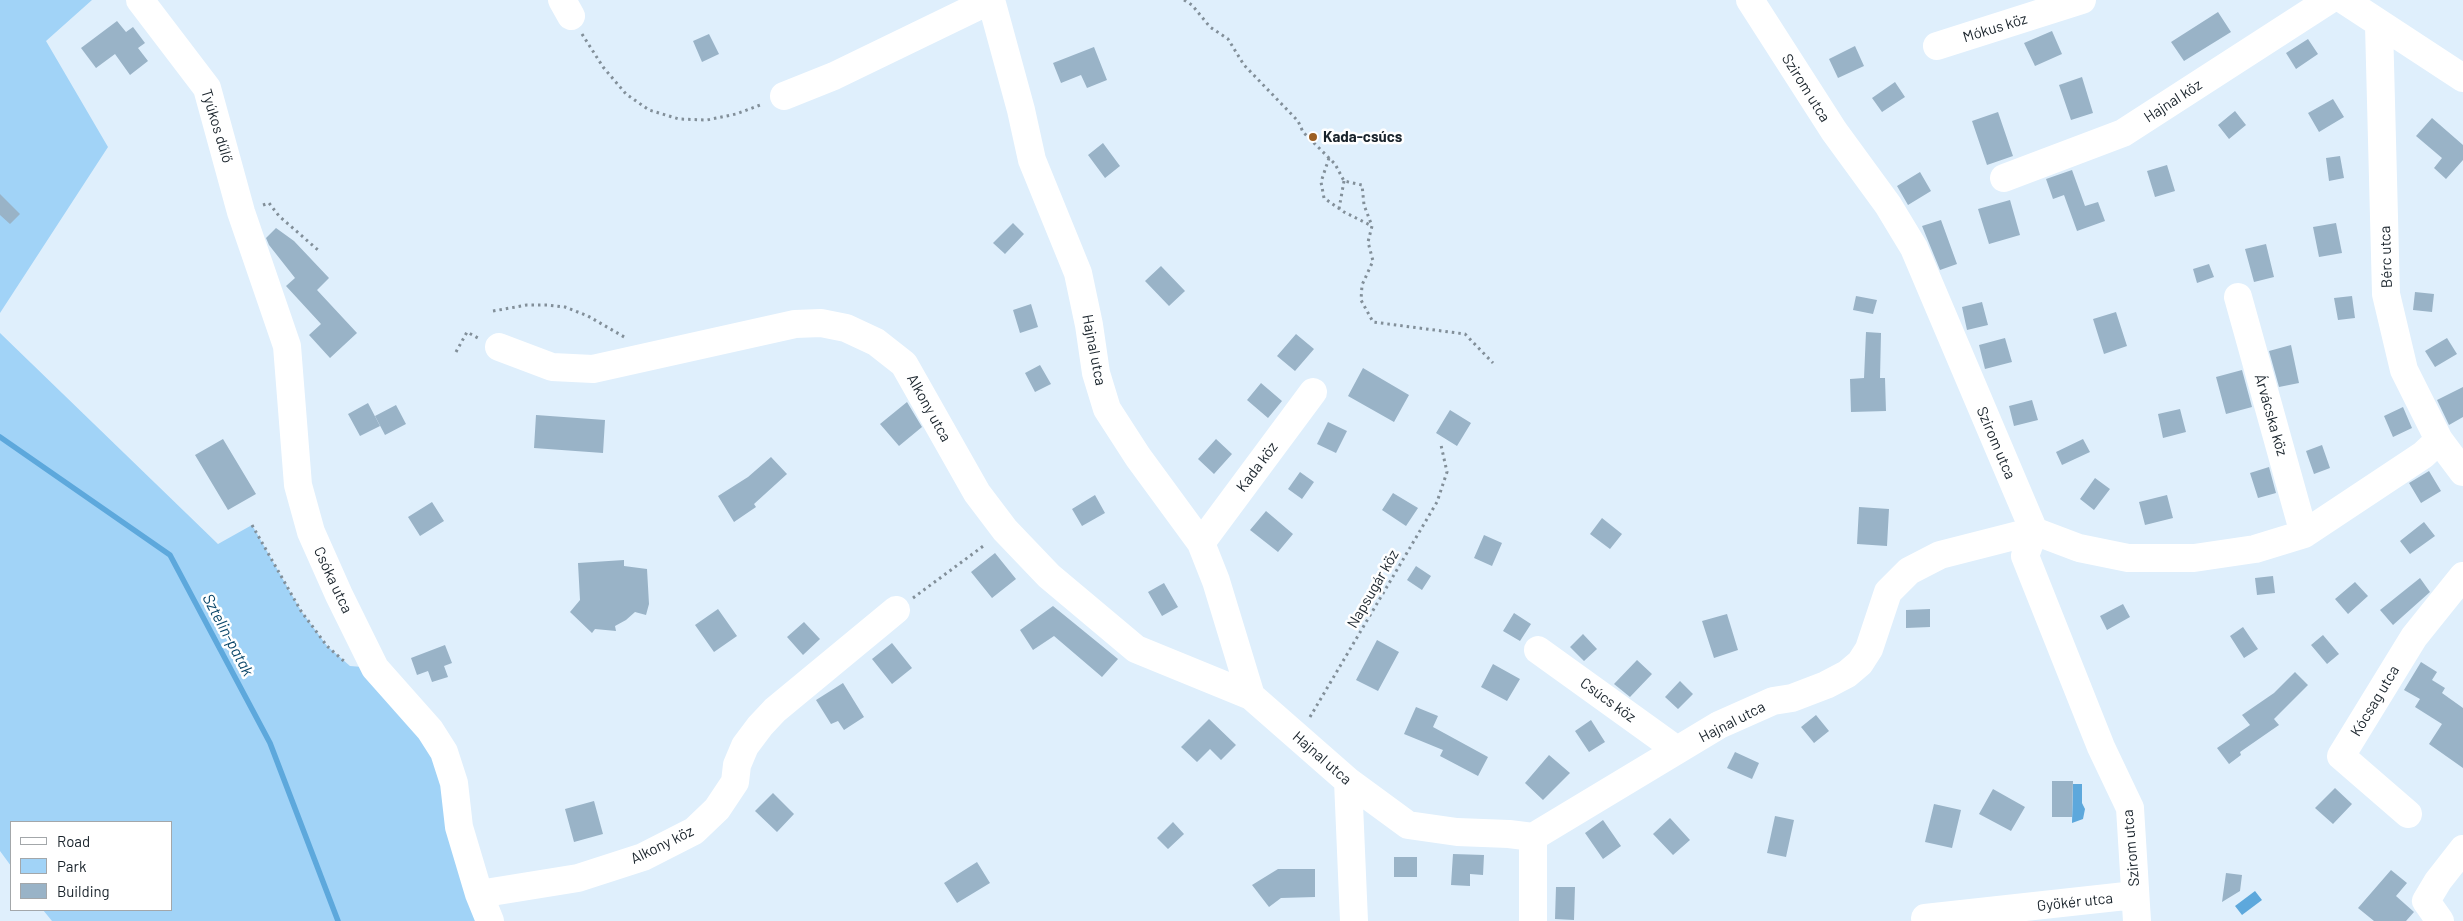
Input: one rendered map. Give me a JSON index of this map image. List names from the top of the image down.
{
  "streets": {
    "street": [
      "Mókus köz",
      "Szirom utca",
      "Hajnal köz",
      "Tyúkos dűlő",
      "Bérc utca",
      "Hajnal utca",
      "Alkony utca",
      "Árvácska köz",
      "Kada köz",
      "Csóka utca",
      "Csúcs köz",
      "Kócsag utca",
      "Alkony köz",
      "Gyökér utca"
    ],
    "path": ["Napsugár köz"]
  },
  "crossings": [
    ["Szirom utca", "Hajnal utca"],
    ["Szirom utca", "Gyökér utca"],
    ["Tyúkos dűlő", "Csóka utca"],
    ["Hajnal utca", "Alkony utca"],
    ["Hajnal utca", "Kada köz"],
    ["Hajnal utca", "Napsugár köz"],
    ["Hajnal utca", "Csúcs köz"],
    ["Csóka utca", "Alkony köz"]
  ],
  "water": ["Sztelin-patak"],
  "places": ["Kada-csúcs"],
  "legend": ["Road", "Park", "Building"]
}
